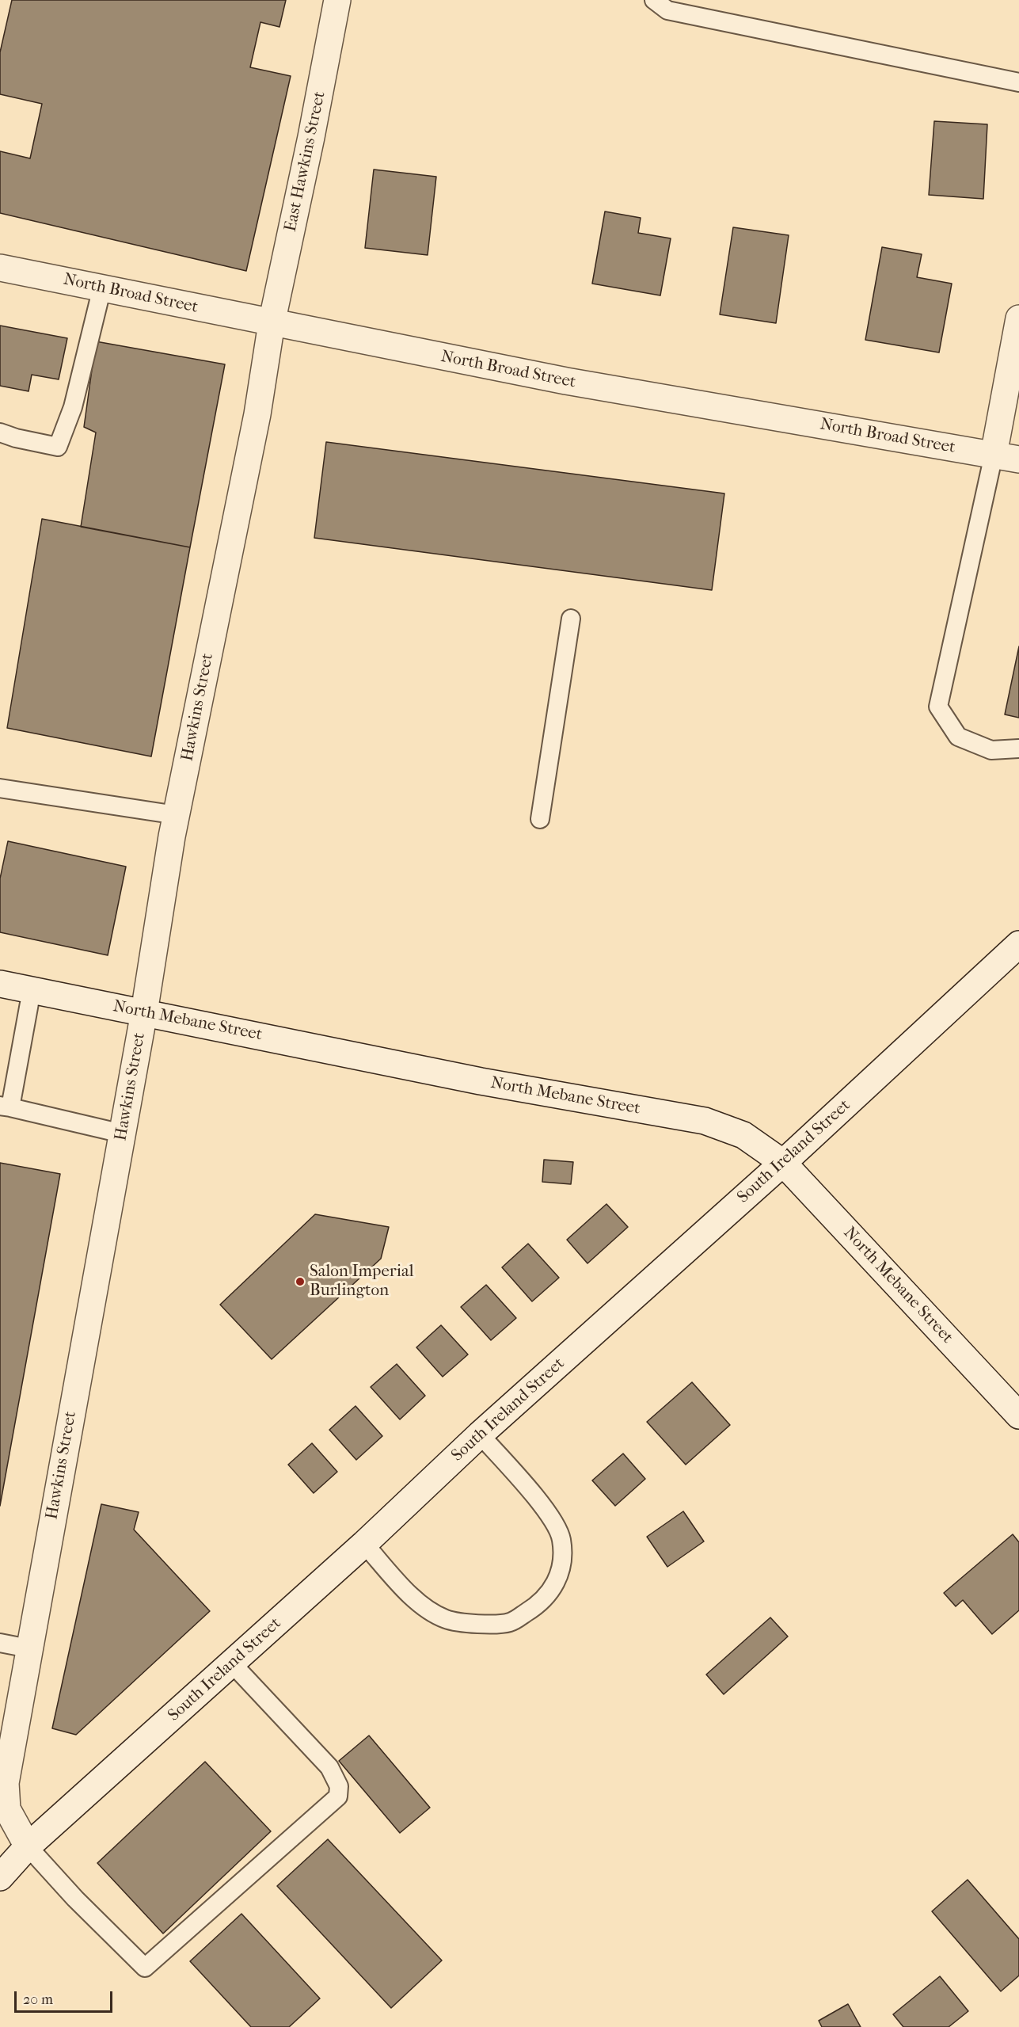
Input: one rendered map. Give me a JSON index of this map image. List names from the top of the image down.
{
  "streets": {
    "street": [
      "East Hawkins Street",
      "North Broad Street",
      "Hawkins Street",
      "North Mebane Street",
      "South Ireland Street"
    ]
  },
  "crossings": [
    ["East Hawkins Street", "North Broad Street"],
    ["East Hawkins Street", "Hawkins Street"],
    ["North Broad Street", "Hawkins Street"],
    ["Hawkins Street", "North Mebane Street"],
    ["Hawkins Street", "South Ireland Street"],
    ["North Mebane Street", "South Ireland Street"]
  ],
  "places": ["Salon Imperial Burlington"],
  "scale_bar": "20 m"
}
